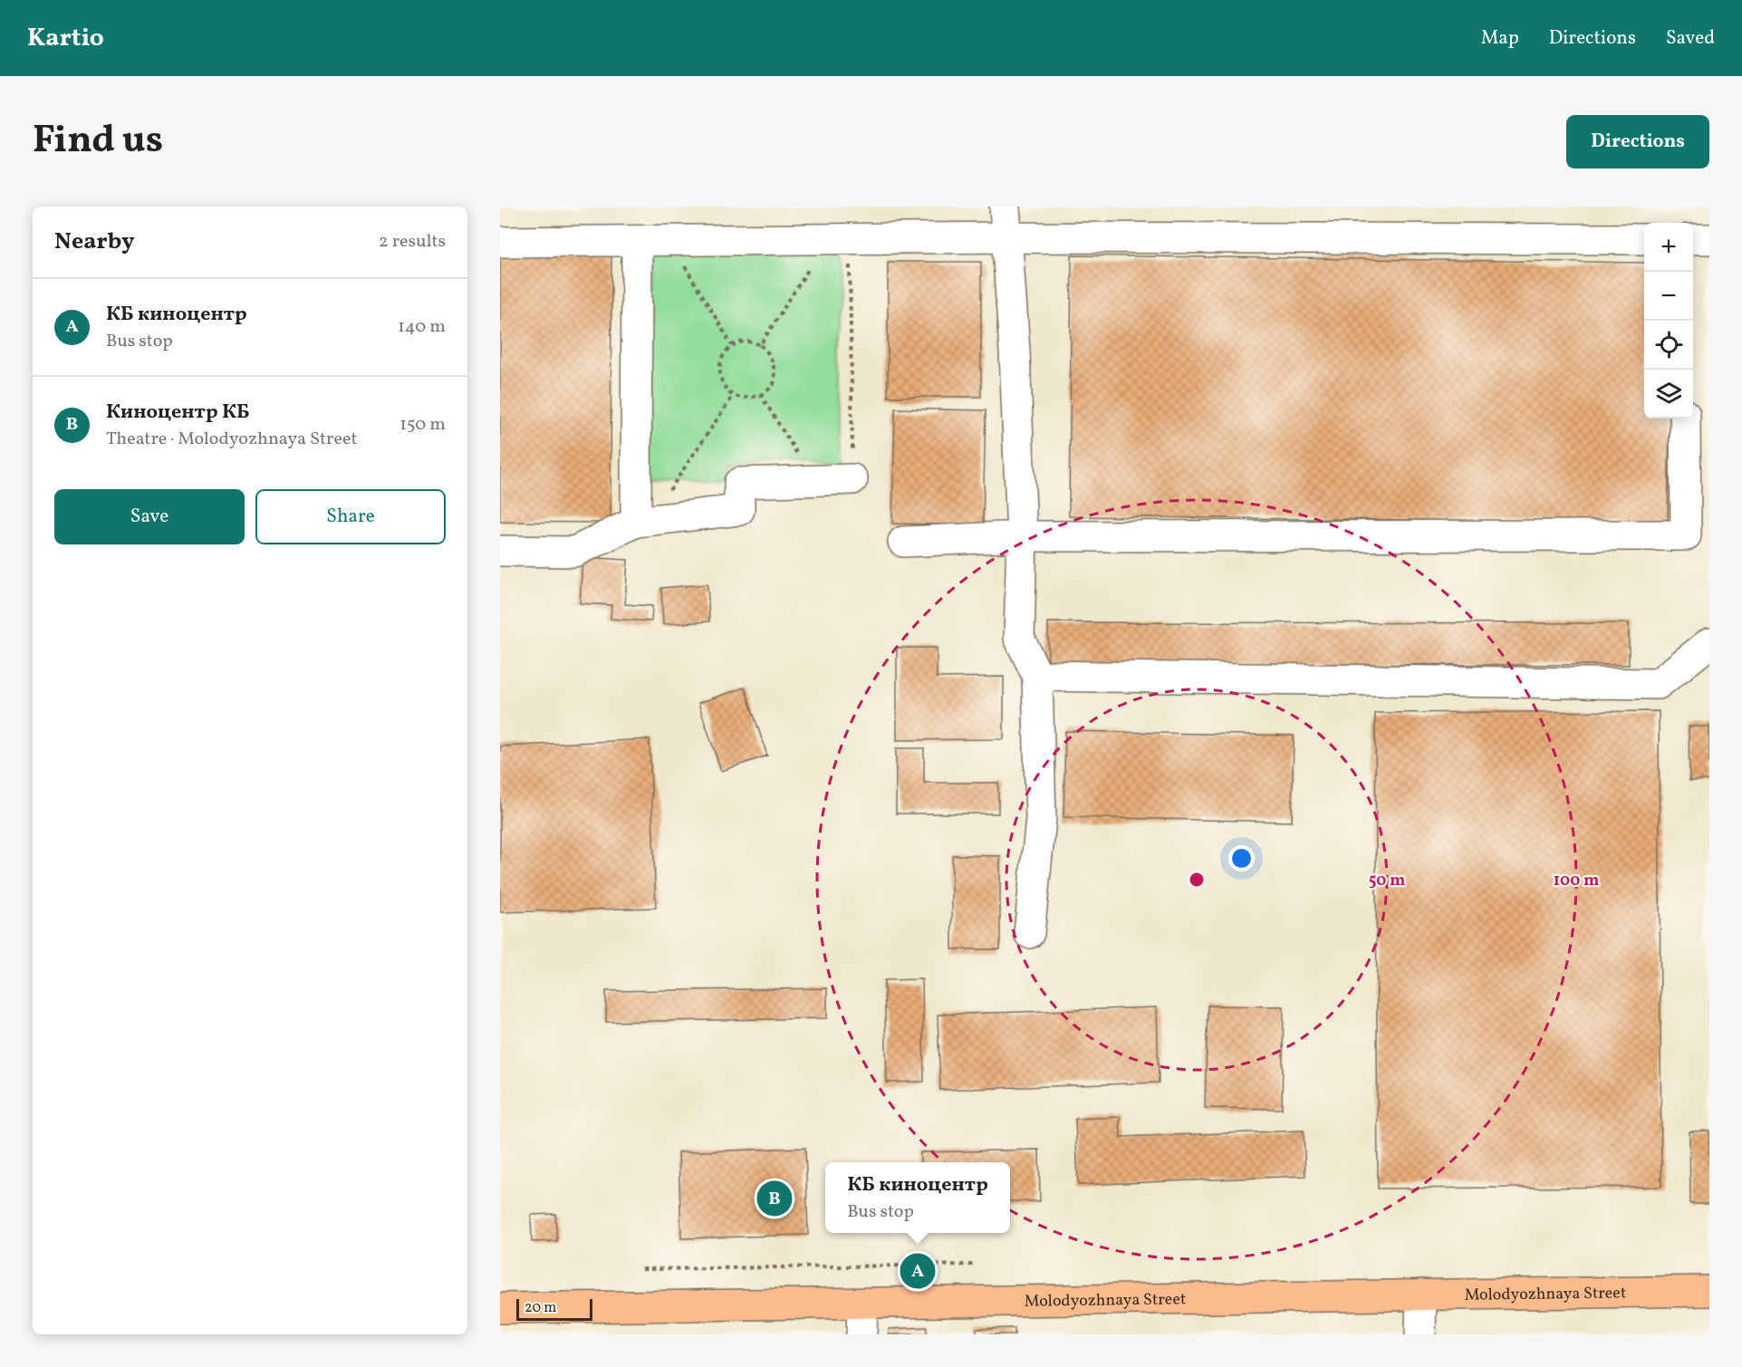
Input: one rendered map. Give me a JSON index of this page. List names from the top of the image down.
{
  "streets": {
    "main road": ["Molodyozhnaya Street"]
  },
  "scale_bar": "20 m",
  "page": {
    "header": "Kartio",
    "nav": ["Map", "Directions", "Saved"],
    "title": "Find us",
    "buttons": [
      "Directions",
      ["Save", "Share"]
    ],
    "heading": ["Nearby", "2 results"],
    "map_buttons": ["+", "−"],
    "list": [
      {
        "mark": "A",
        "name": "КБ киноцентр",
        "note": "Bus stop",
        "value": "140 m"
      },
      {
        "mark": "B",
        "name": "Киноцентр КБ",
        "note": "Theatre · Molodyozhnaya Street",
        "value": "150 m"
      }
    ],
    "popup": ["КБ киноцентр", "Bus stop"],
    "pins": ["B", "A"],
    "scale": "20 m"
  },
  "rings": ["50 m", "100 m"]
}
